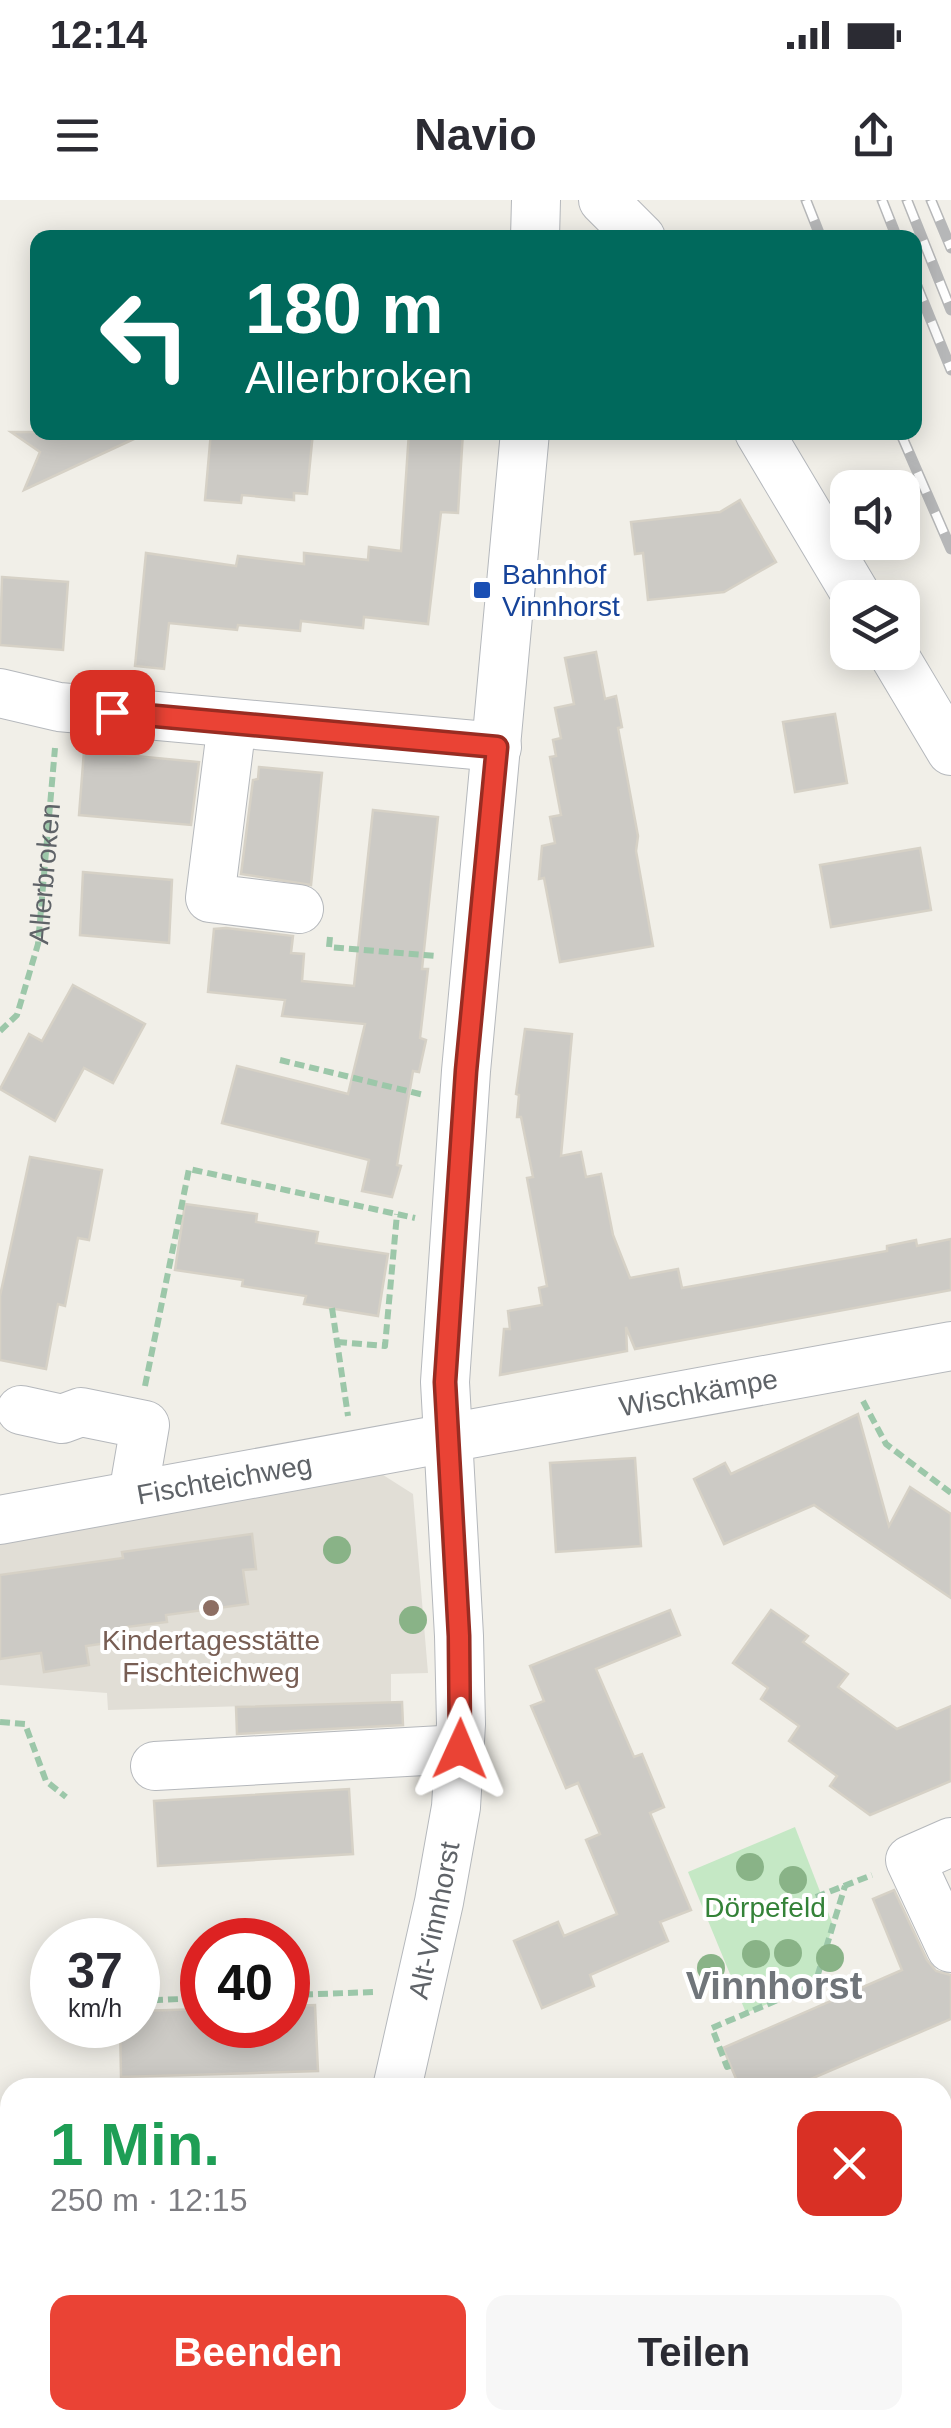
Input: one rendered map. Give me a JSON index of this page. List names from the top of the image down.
{
  "streets": {
    "street": ["Wischkämpe", "Fischteichweg", "Alt-Vinnhorst"],
    "path": ["Allerbroken"]
  },
  "crossings": [
    ["Wischkämpe", "Fischteichweg"],
    ["Wischkämpe", "Alt-Vinnhorst"],
    ["Fischteichweg", "Alt-Vinnhorst"]
  ],
  "districts": ["Vinnhorst"],
  "parks": ["Dörpefeld"],
  "places": {
    "transit": ["Bahnhof Vinnhorst"],
    "other": ["Kindertagesstätte Fischteichweg"]
  },
  "page": {
    "status": "12:14",
    "header": "Navio",
    "turn": ["180 m", "Allerbroken"],
    "speed": "37 km/h",
    "limit": "40",
    "heading": ["1 Min.", "250 m · 12:15"],
    "buttons": ["Beenden", "Teilen"]
  }
}
